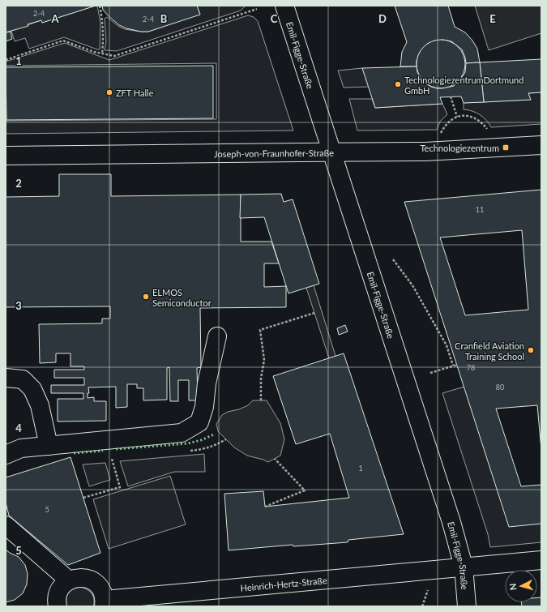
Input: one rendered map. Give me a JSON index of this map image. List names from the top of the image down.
{
  "streets": {
    "street": ["Emil-Figge-Straße", "Joseph-von-Fraunhofer-Straße", "Heinrich-Hertz-Straße"]
  },
  "crossings": [
    ["Emil-Figge-Straße", "Joseph-von-Fraunhofer-Straße"],
    ["Emil-Figge-Straße", "Heinrich-Hertz-Straße"]
  ],
  "places": {
    "other": [
      "TechnologiezentrumDortmund GmbH",
      "ZFT Halle",
      "ELMOS Semiconductor",
      "Cranfield Aviation Training School"
    ],
    "transit": ["Technologiezentrum"]
  },
  "house_numbers": [
    "2-4",
    "2-4",
    "11",
    "78",
    "80",
    "1",
    "5"
  ],
  "north": "left",
  "grid": {
    "columns": [
      "A",
      "B",
      "C",
      "D",
      "E"
    ],
    "rows": [
      "1",
      "2",
      "3",
      "4",
      "5"
    ]
  }
}
